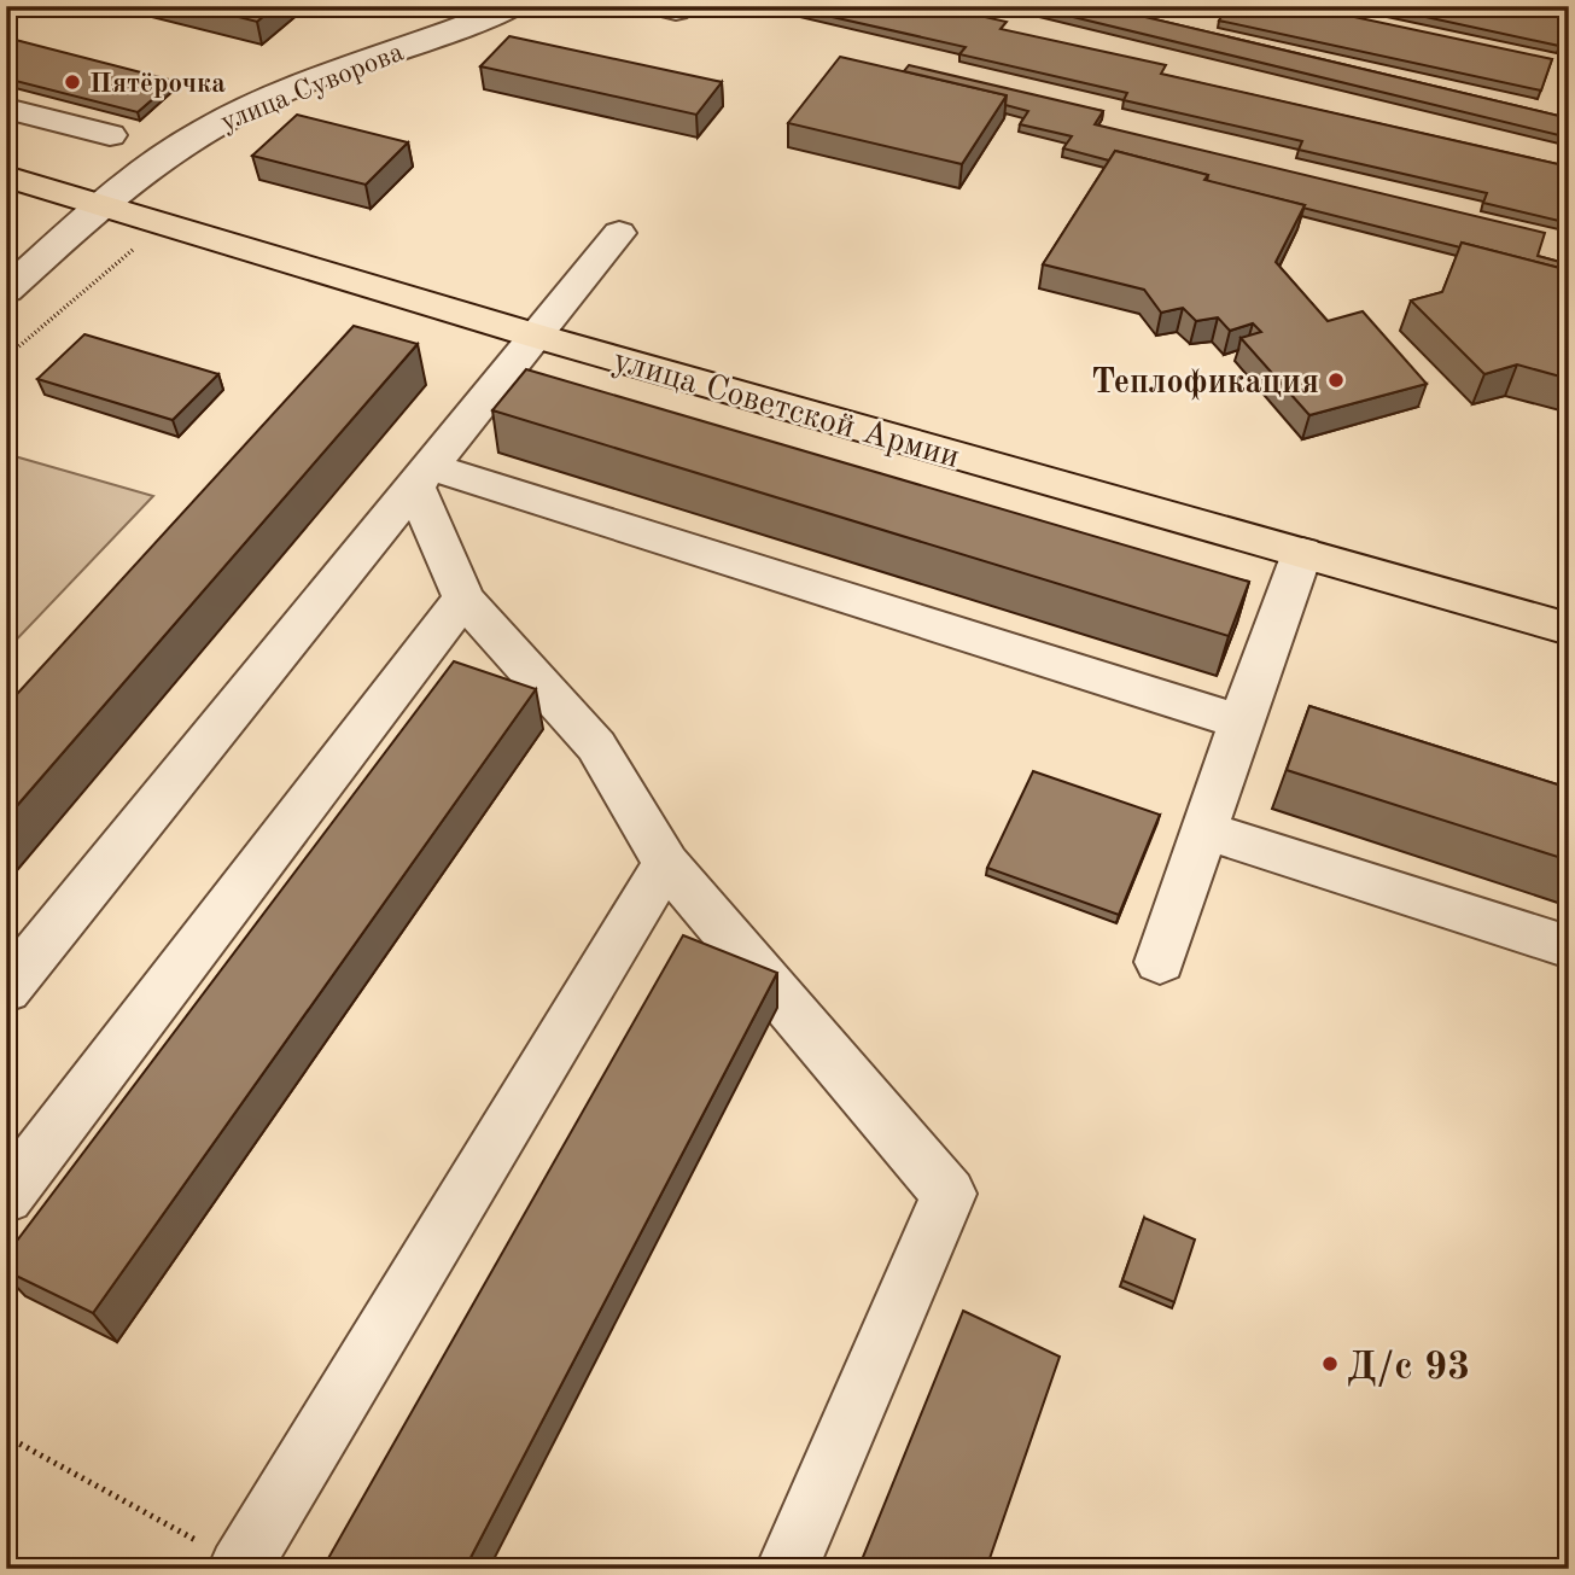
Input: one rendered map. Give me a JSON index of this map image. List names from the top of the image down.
{
  "streets": {
    "main road": ["улица Советской Армии"],
    "street": ["улица Суворова"]
  },
  "crossings": [
    ["улица Суворова", "улица Советской Армии"]
  ],
  "places": ["Пятёрочка", "Теплофикация", "Д/с 93"]
}
